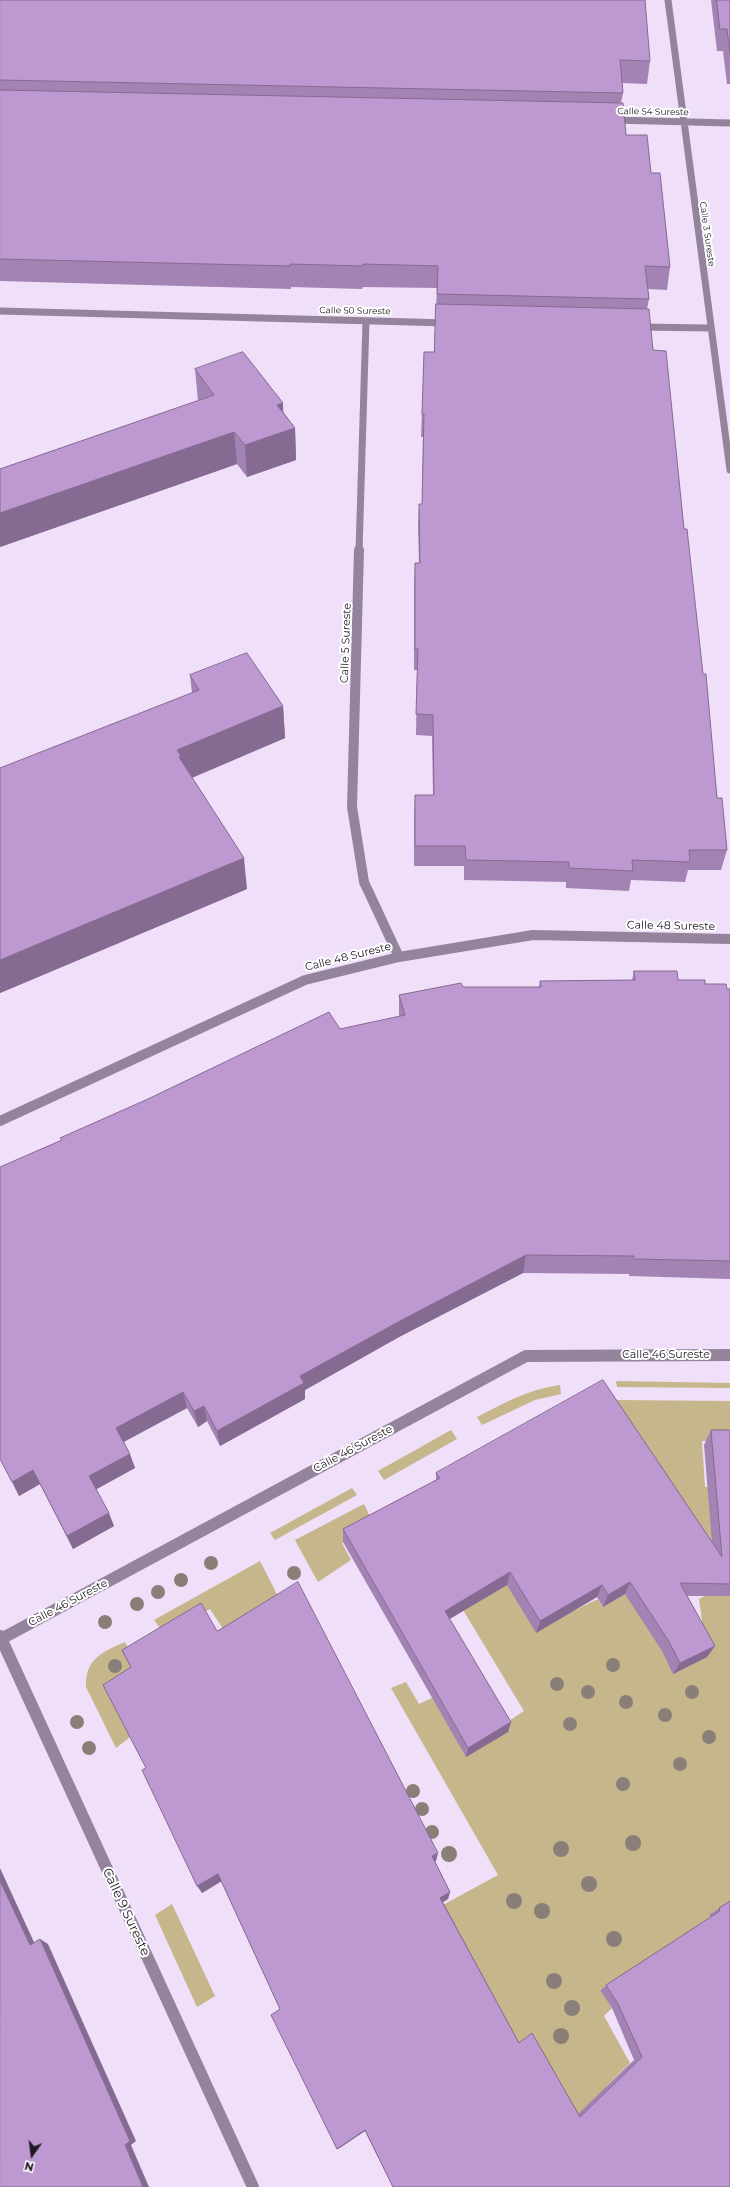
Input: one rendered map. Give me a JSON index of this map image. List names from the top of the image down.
{
  "streets": {
    "street": [
      "Calle 54 Sureste",
      "Calle 3 Sureste",
      "Calle 50 Sureste",
      "Calle 5 Sureste",
      "Calle 48 Sureste",
      "Calle 46 Sureste",
      "Calle 9 Sureste"
    ]
  },
  "crossings": [
    ["Calle 54 Sureste", "Calle 3 Sureste"],
    ["Calle 50 Sureste", "Calle 5 Sureste"],
    ["Calle 5 Sureste", "Calle 48 Sureste"],
    ["Calle 46 Sureste", "Calle 9 Sureste"]
  ],
  "north": "bottom"
}
